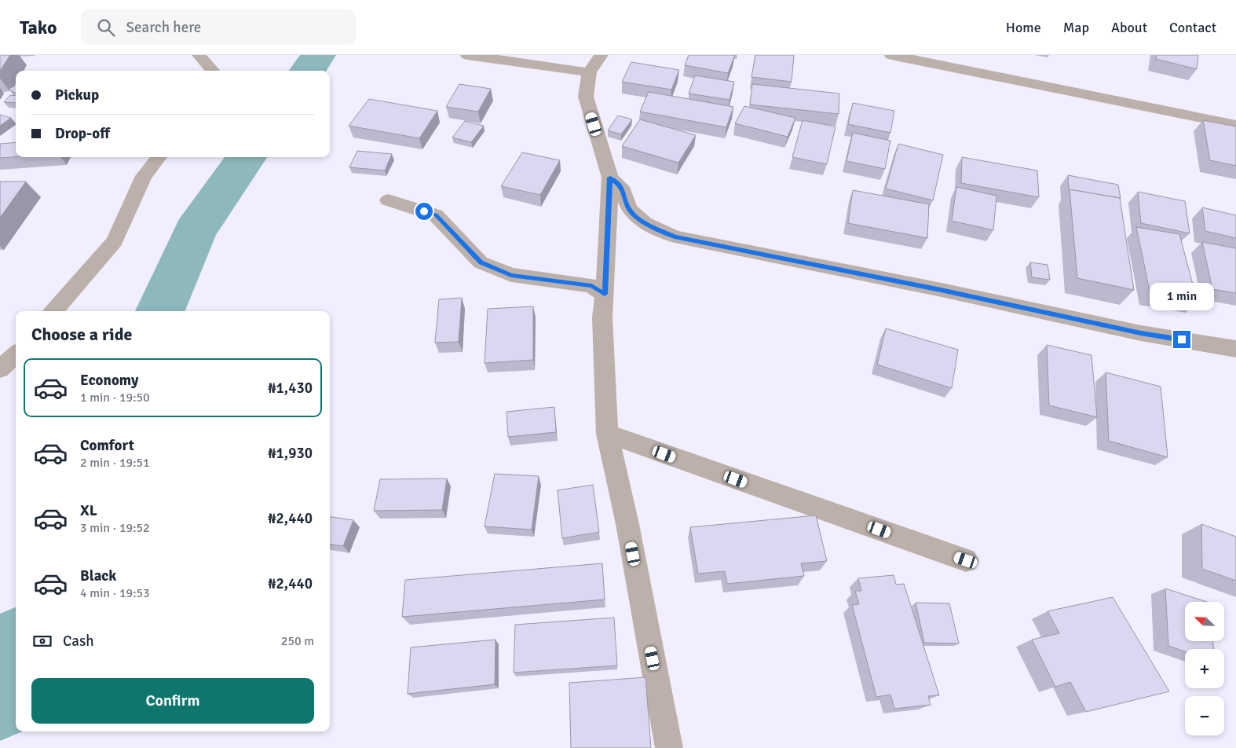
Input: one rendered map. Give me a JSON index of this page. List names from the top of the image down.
{
  "north": "top left",
  "page": {
    "header": "Tako",
    "search": "Search here",
    "nav": [
      "Home",
      "Map",
      "About",
      "Contact"
    ],
    "banner": ["Pickup", "Drop-off"],
    "bubble": "1 min",
    "heading": "Choose a ride",
    "list": [
      {
        "name": "Economy",
        "note": "1 min · 19:50",
        "value": "₦1,430"
      },
      {
        "name": "Comfort",
        "note": "2 min · 19:51",
        "value": "₦1,930"
      },
      {
        "name": "XL",
        "note": "3 min · 19:52",
        "value": "₦2,440"
      },
      {
        "name": "Black",
        "note": "4 min · 19:53",
        "value": "₦2,440"
      }
    ],
    "map_buttons": ["+", "−"],
    "pay": ["Cash", "250 m"],
    "buttons": "Confirm"
  }
}
